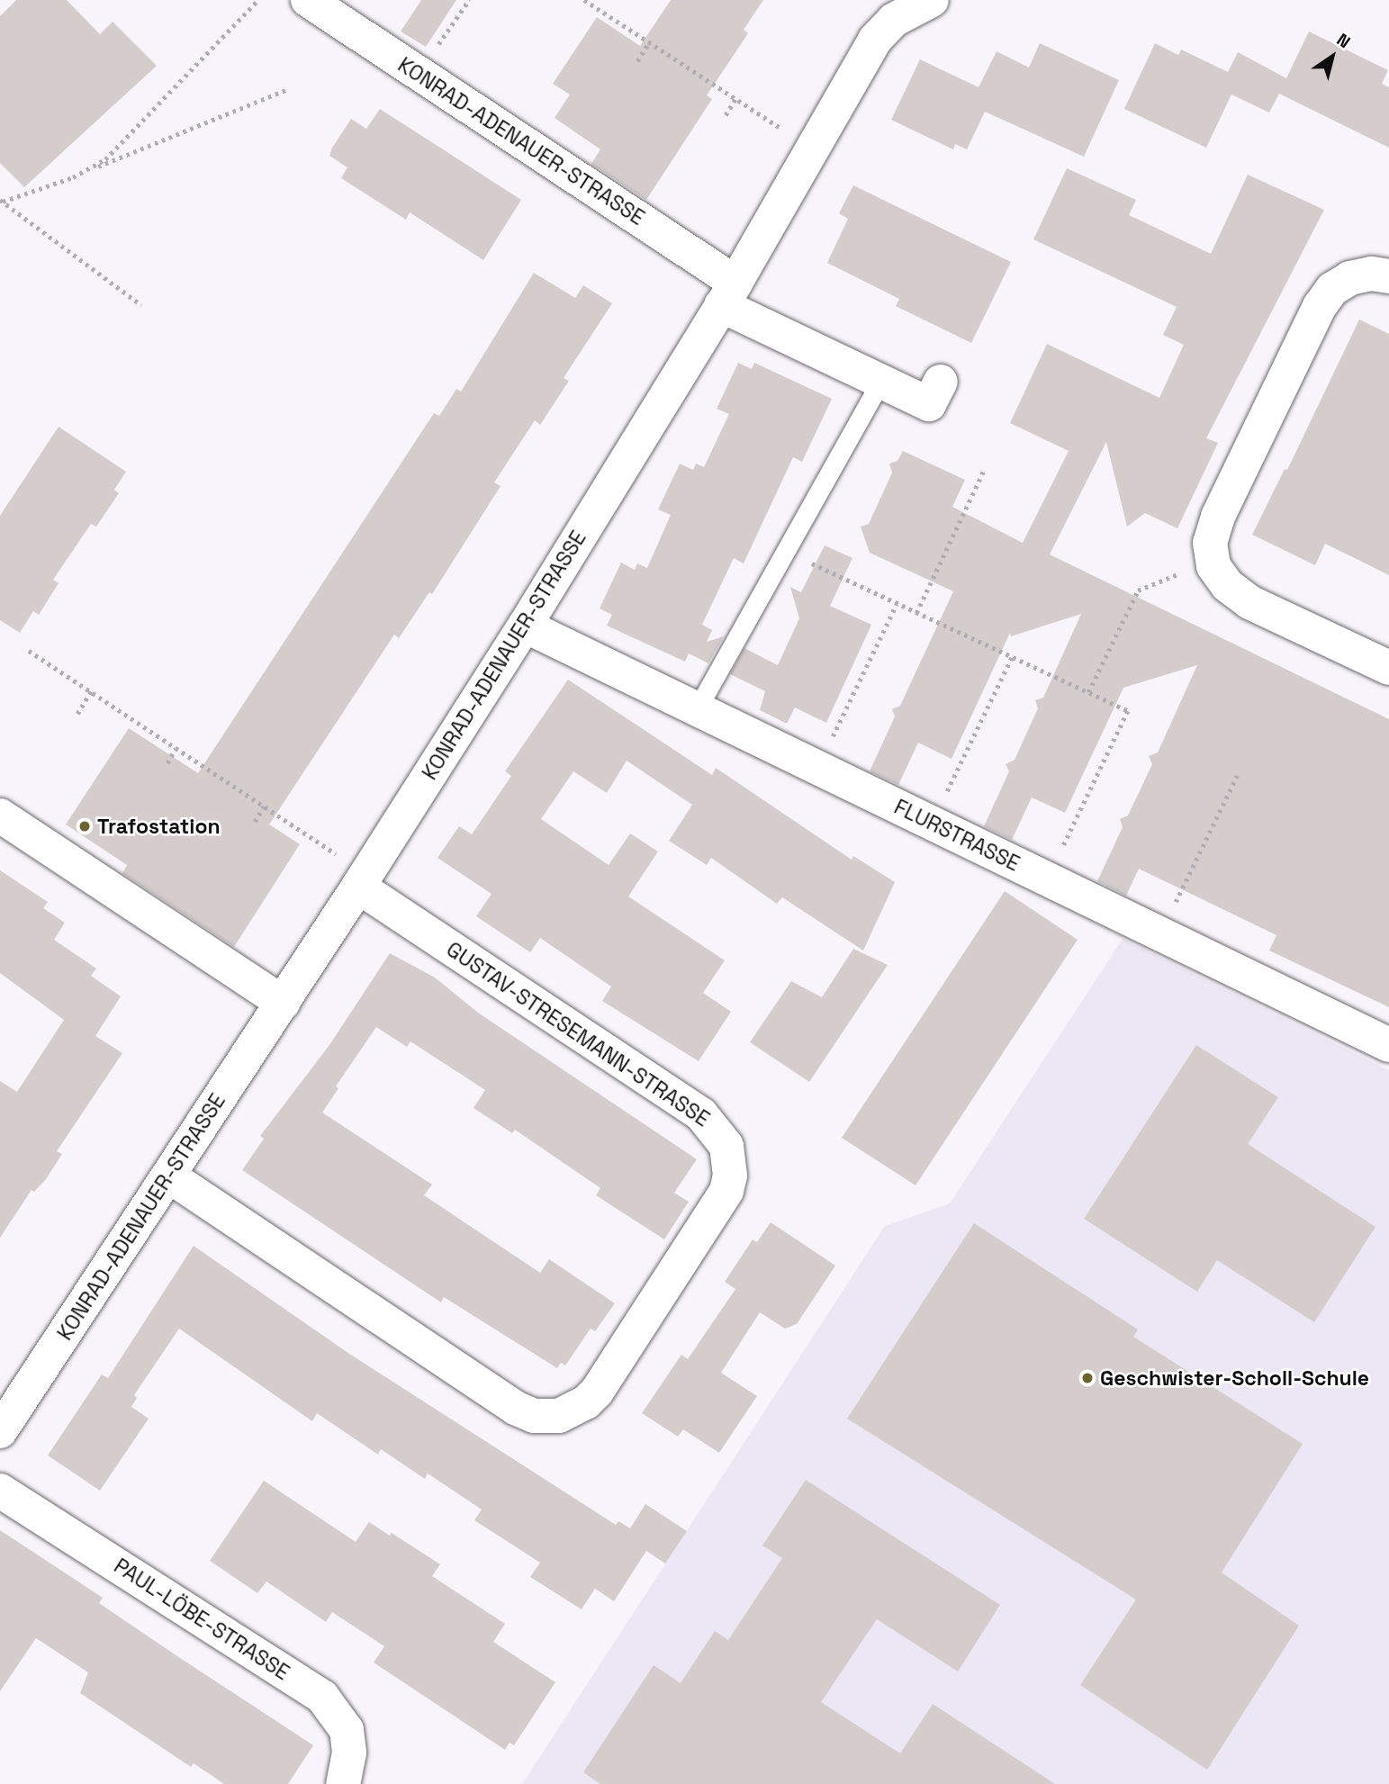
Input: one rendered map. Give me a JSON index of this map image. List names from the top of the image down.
{
  "streets": {
    "street": [
      "KONRAD-ADENAUER-STRASSE",
      "FLURSTRASSE",
      "GUSTAV-STRESEMANN-STRASSE",
      "PAUL-LÖBE-STRASSE"
    ]
  },
  "crossings": [
    ["KONRAD-ADENAUER-STRASSE", "FLURSTRASSE"],
    ["KONRAD-ADENAUER-STRASSE", "GUSTAV-STRESEMANN-STRASSE"]
  ],
  "places": ["Trafostation", "Geschwister-Scholl-Schule"],
  "north": "top right"
}
